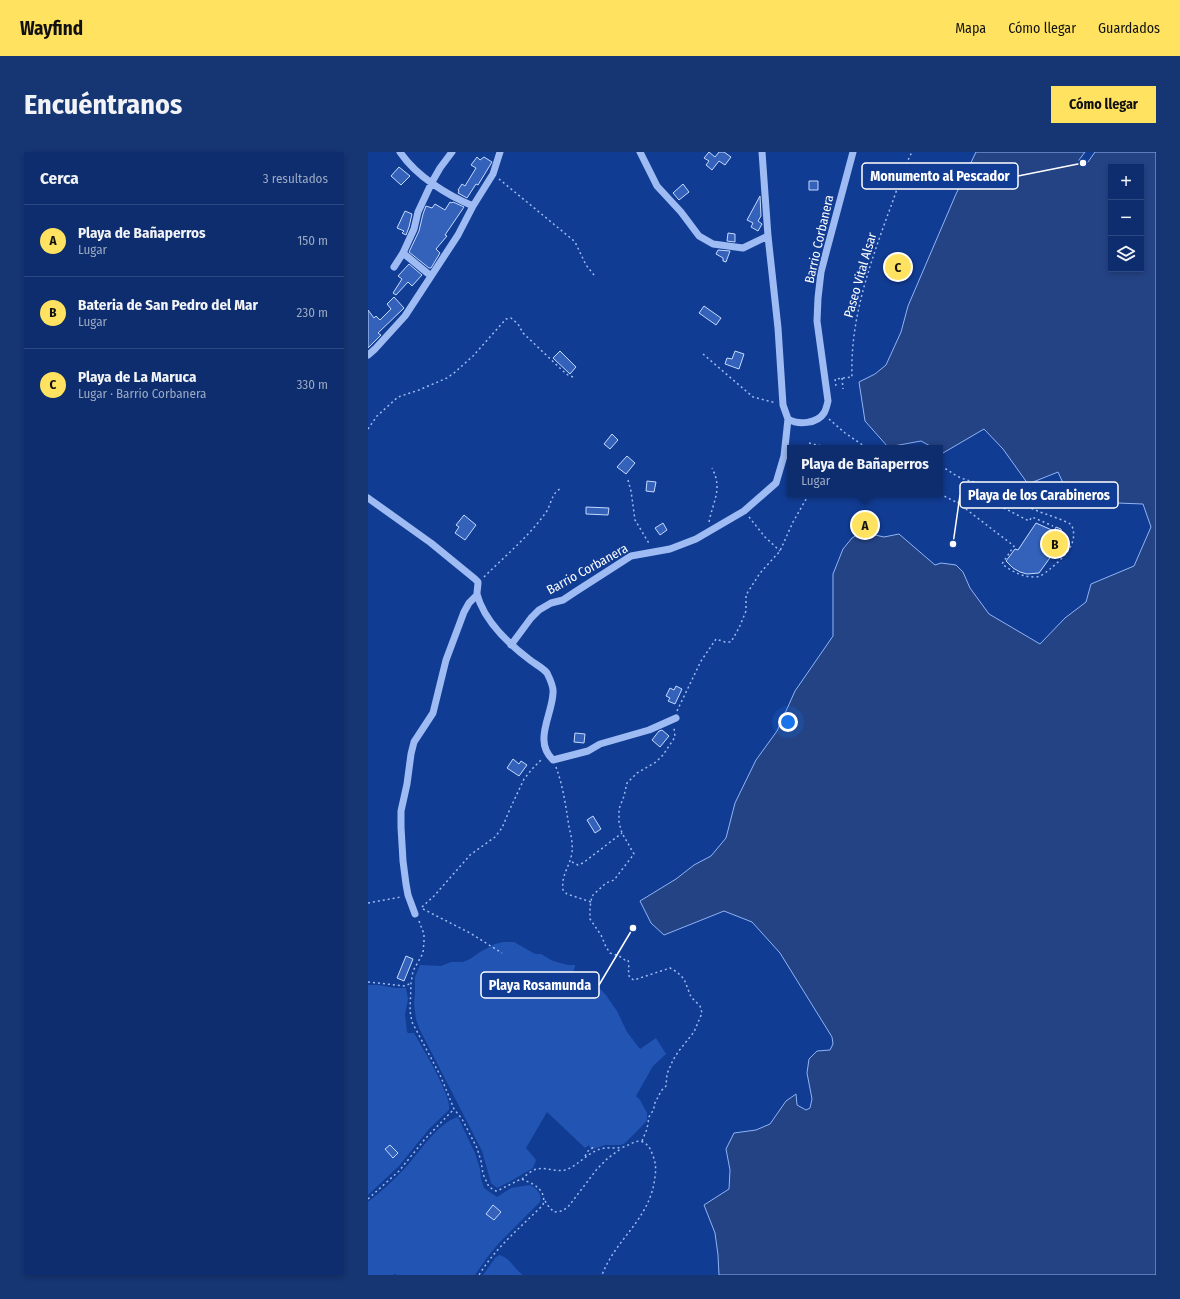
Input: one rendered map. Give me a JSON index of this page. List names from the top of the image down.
{
  "streets": {
    "street": ["Barrio Corbanera"],
    "path": ["Paseo Vital Alsar"]
  },
  "crossings": [
    ["Barrio Corbanera", "Paseo Vital Alsar"]
  ],
  "places": ["Monumento al Pescador", "Playa de los Carabineros", "Playa Rosamunda"],
  "page": {
    "header": "Wayfind",
    "nav": ["Mapa", "Cómo llegar", "Guardados"],
    "buttons": "Cómo llegar",
    "title": "Encuéntranos",
    "heading": ["Cerca", "3 resultados"],
    "map_buttons": ["+", "−"],
    "list": [
      {
        "mark": "A",
        "name": "Playa de Bañaperros",
        "note": "Lugar",
        "value": "150 m"
      },
      {
        "mark": "B",
        "name": "Bateria de San Pedro del Mar",
        "note": "Lugar",
        "value": "230 m"
      },
      {
        "mark": "C",
        "name": "Playa de La Maruca",
        "note": "Lugar · Barrio Corbanera",
        "value": "330 m"
      }
    ],
    "pins": ["C", "A", "B"],
    "popup": ["Playa de Bañaperros", "Lugar"]
  }
}
